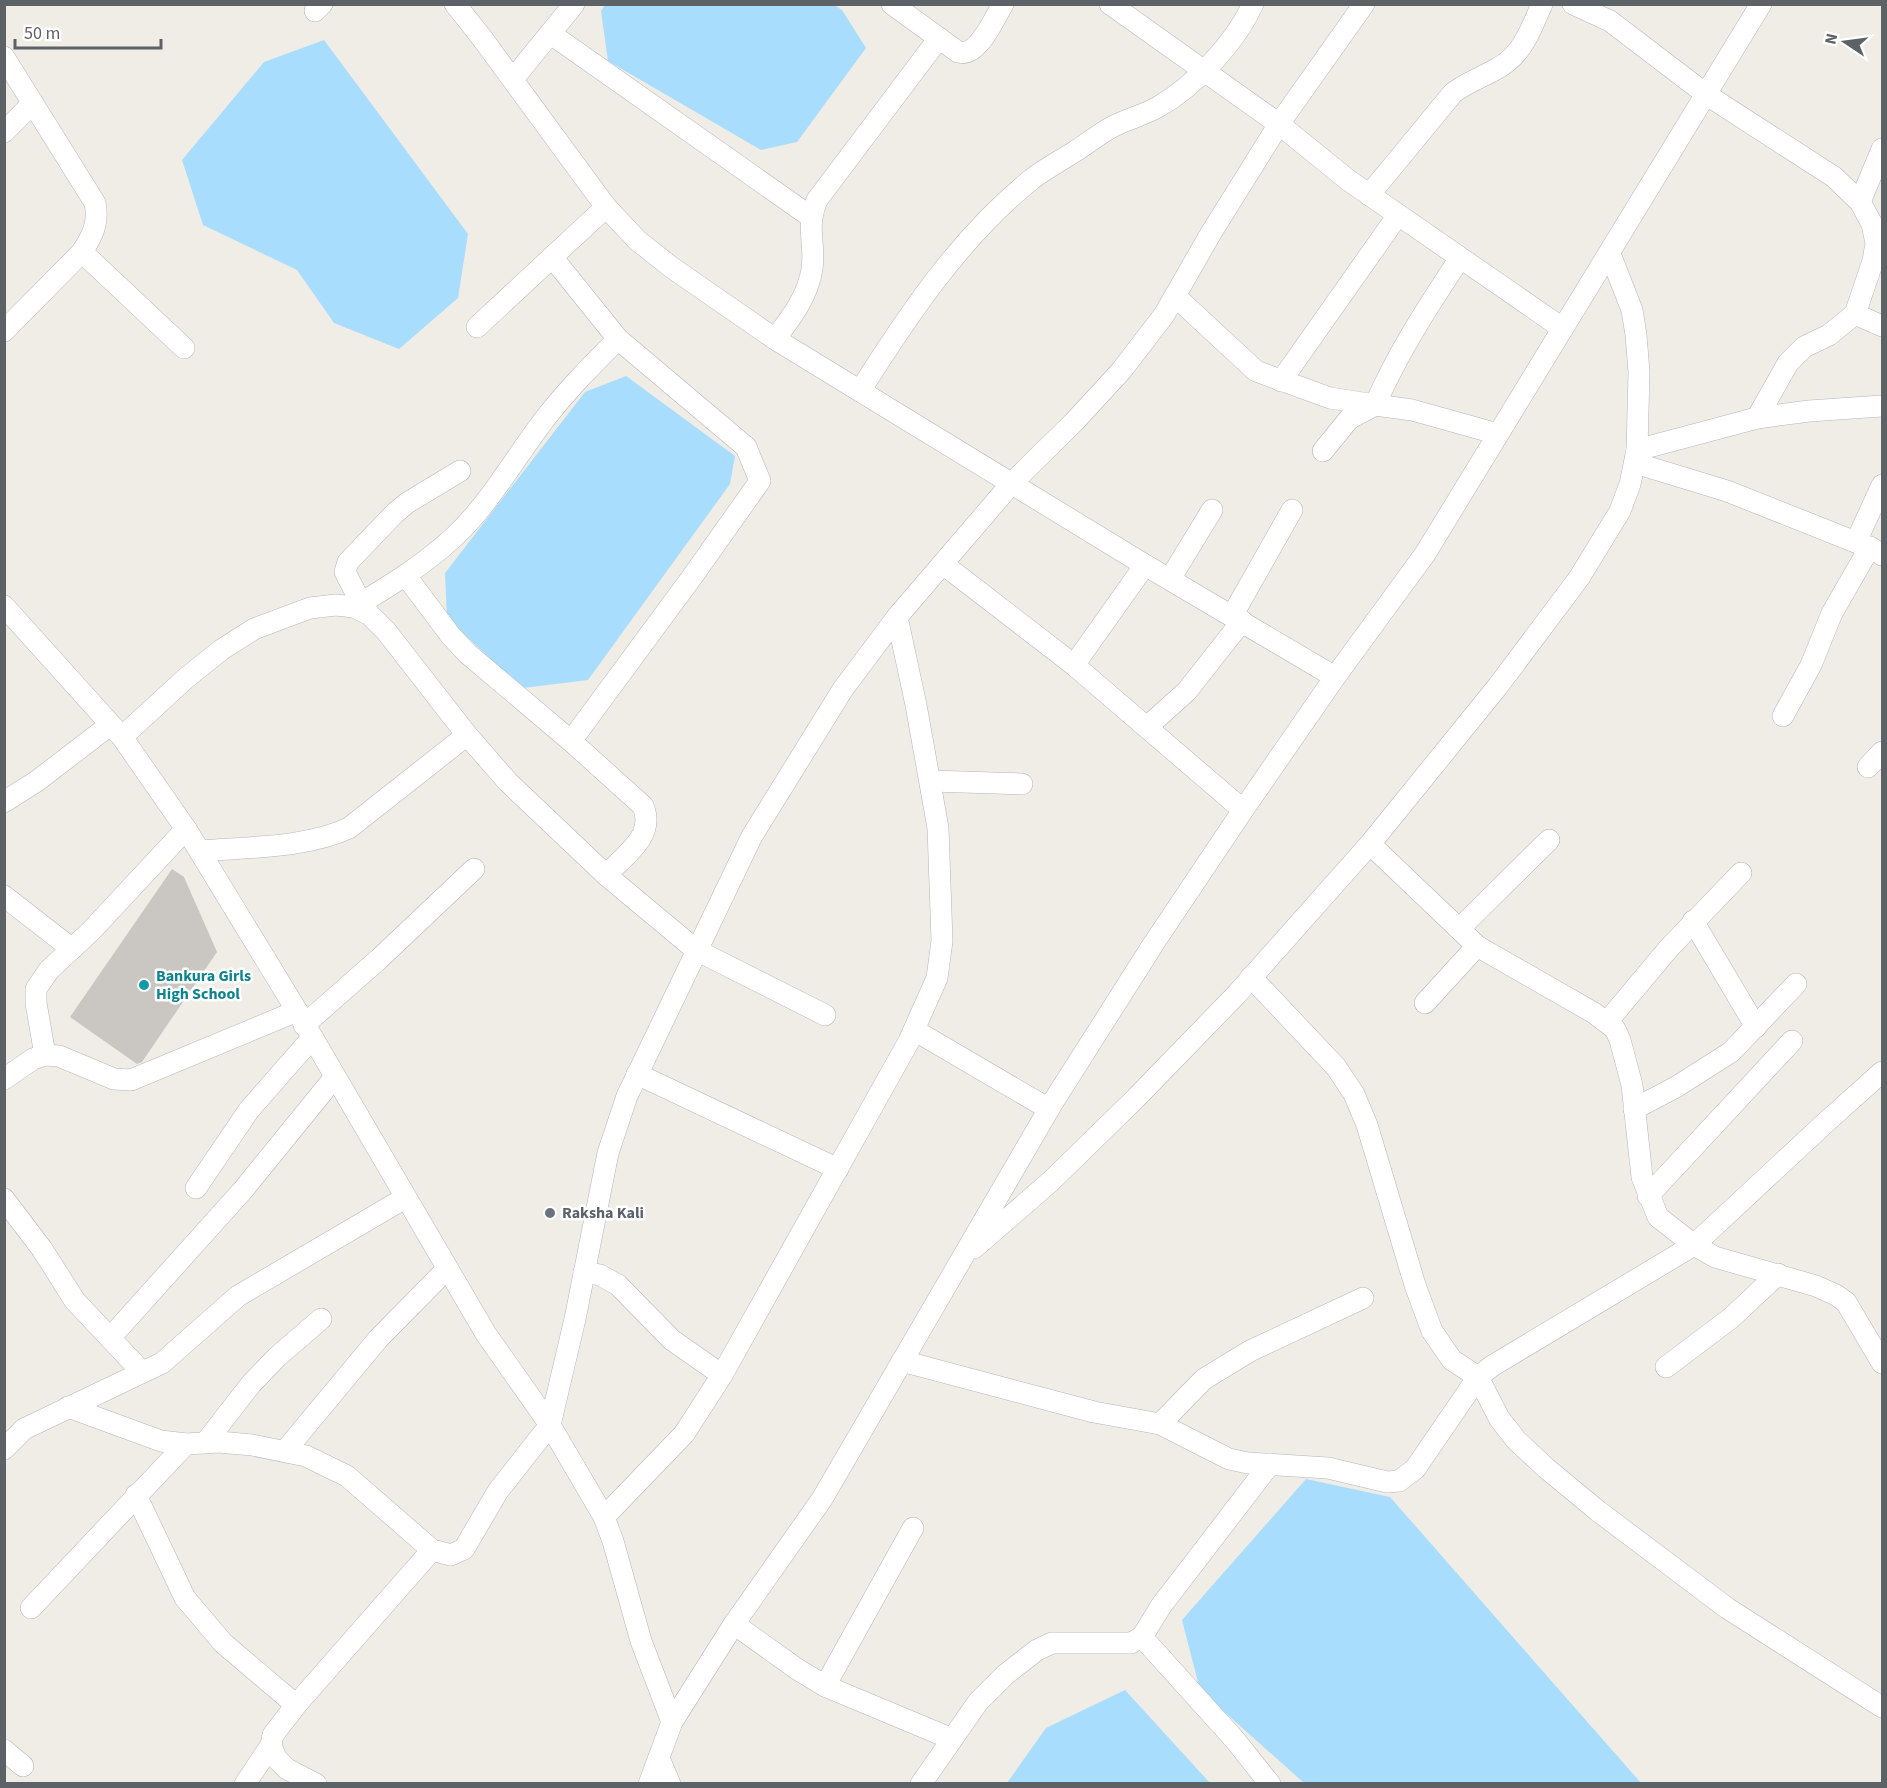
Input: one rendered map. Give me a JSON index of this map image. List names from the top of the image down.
{
  "places": ["Bankura Girls High School", "Raksha Kali"],
  "scale_bar": "50 m",
  "north": "left"
}
